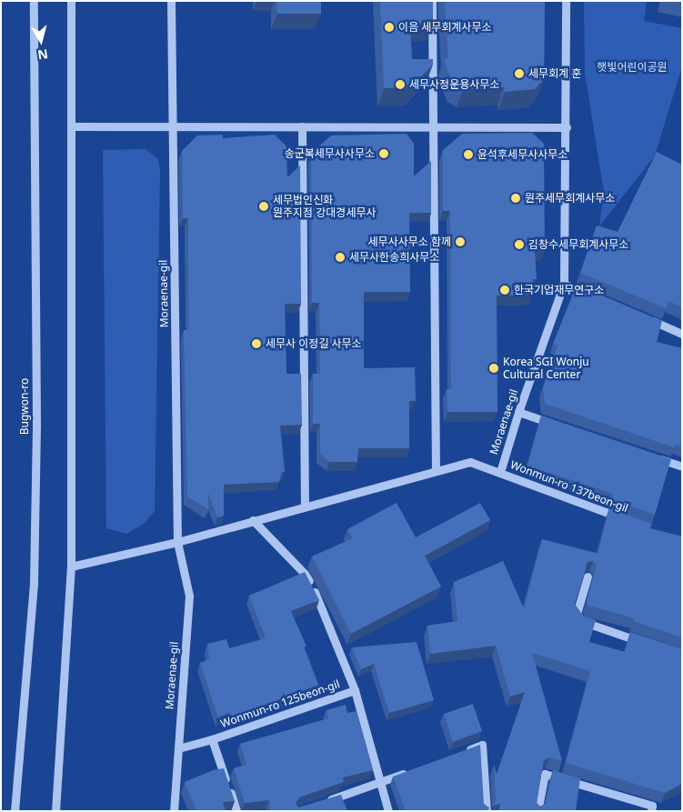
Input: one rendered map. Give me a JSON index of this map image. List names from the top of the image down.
{
  "streets": {
    "street": [
      "Moraenae-gil",
      "Bugwon-ro",
      "Wonmun-ro 137beon-gil",
      "Wonmun-ro 125beon-gil"
    ]
  },
  "crossings": [
    ["Moraenae-gil", "Wonmun-ro 137beon-gil"],
    ["Moraenae-gil", "Wonmun-ro 125beon-gil"]
  ],
  "parks": ["햇빛어린이공원"],
  "places": [
    "이음 세무회계사무소",
    "세무회계 훈",
    "세무사정운용사무소",
    "송군복세무사사무소",
    "윤석후세무사사무소",
    "원주세무회계사무소",
    "세무법인신화 원주지점 강대경세무사",
    "세무사사무소 함께",
    "김창수세무회계사무소",
    "세무사한송희사무소",
    "한국기업재무연구소",
    "세무사 이정길 사무소",
    "Korea SGI Wonju Cultural Center"
  ],
  "north": "bottom"
}
